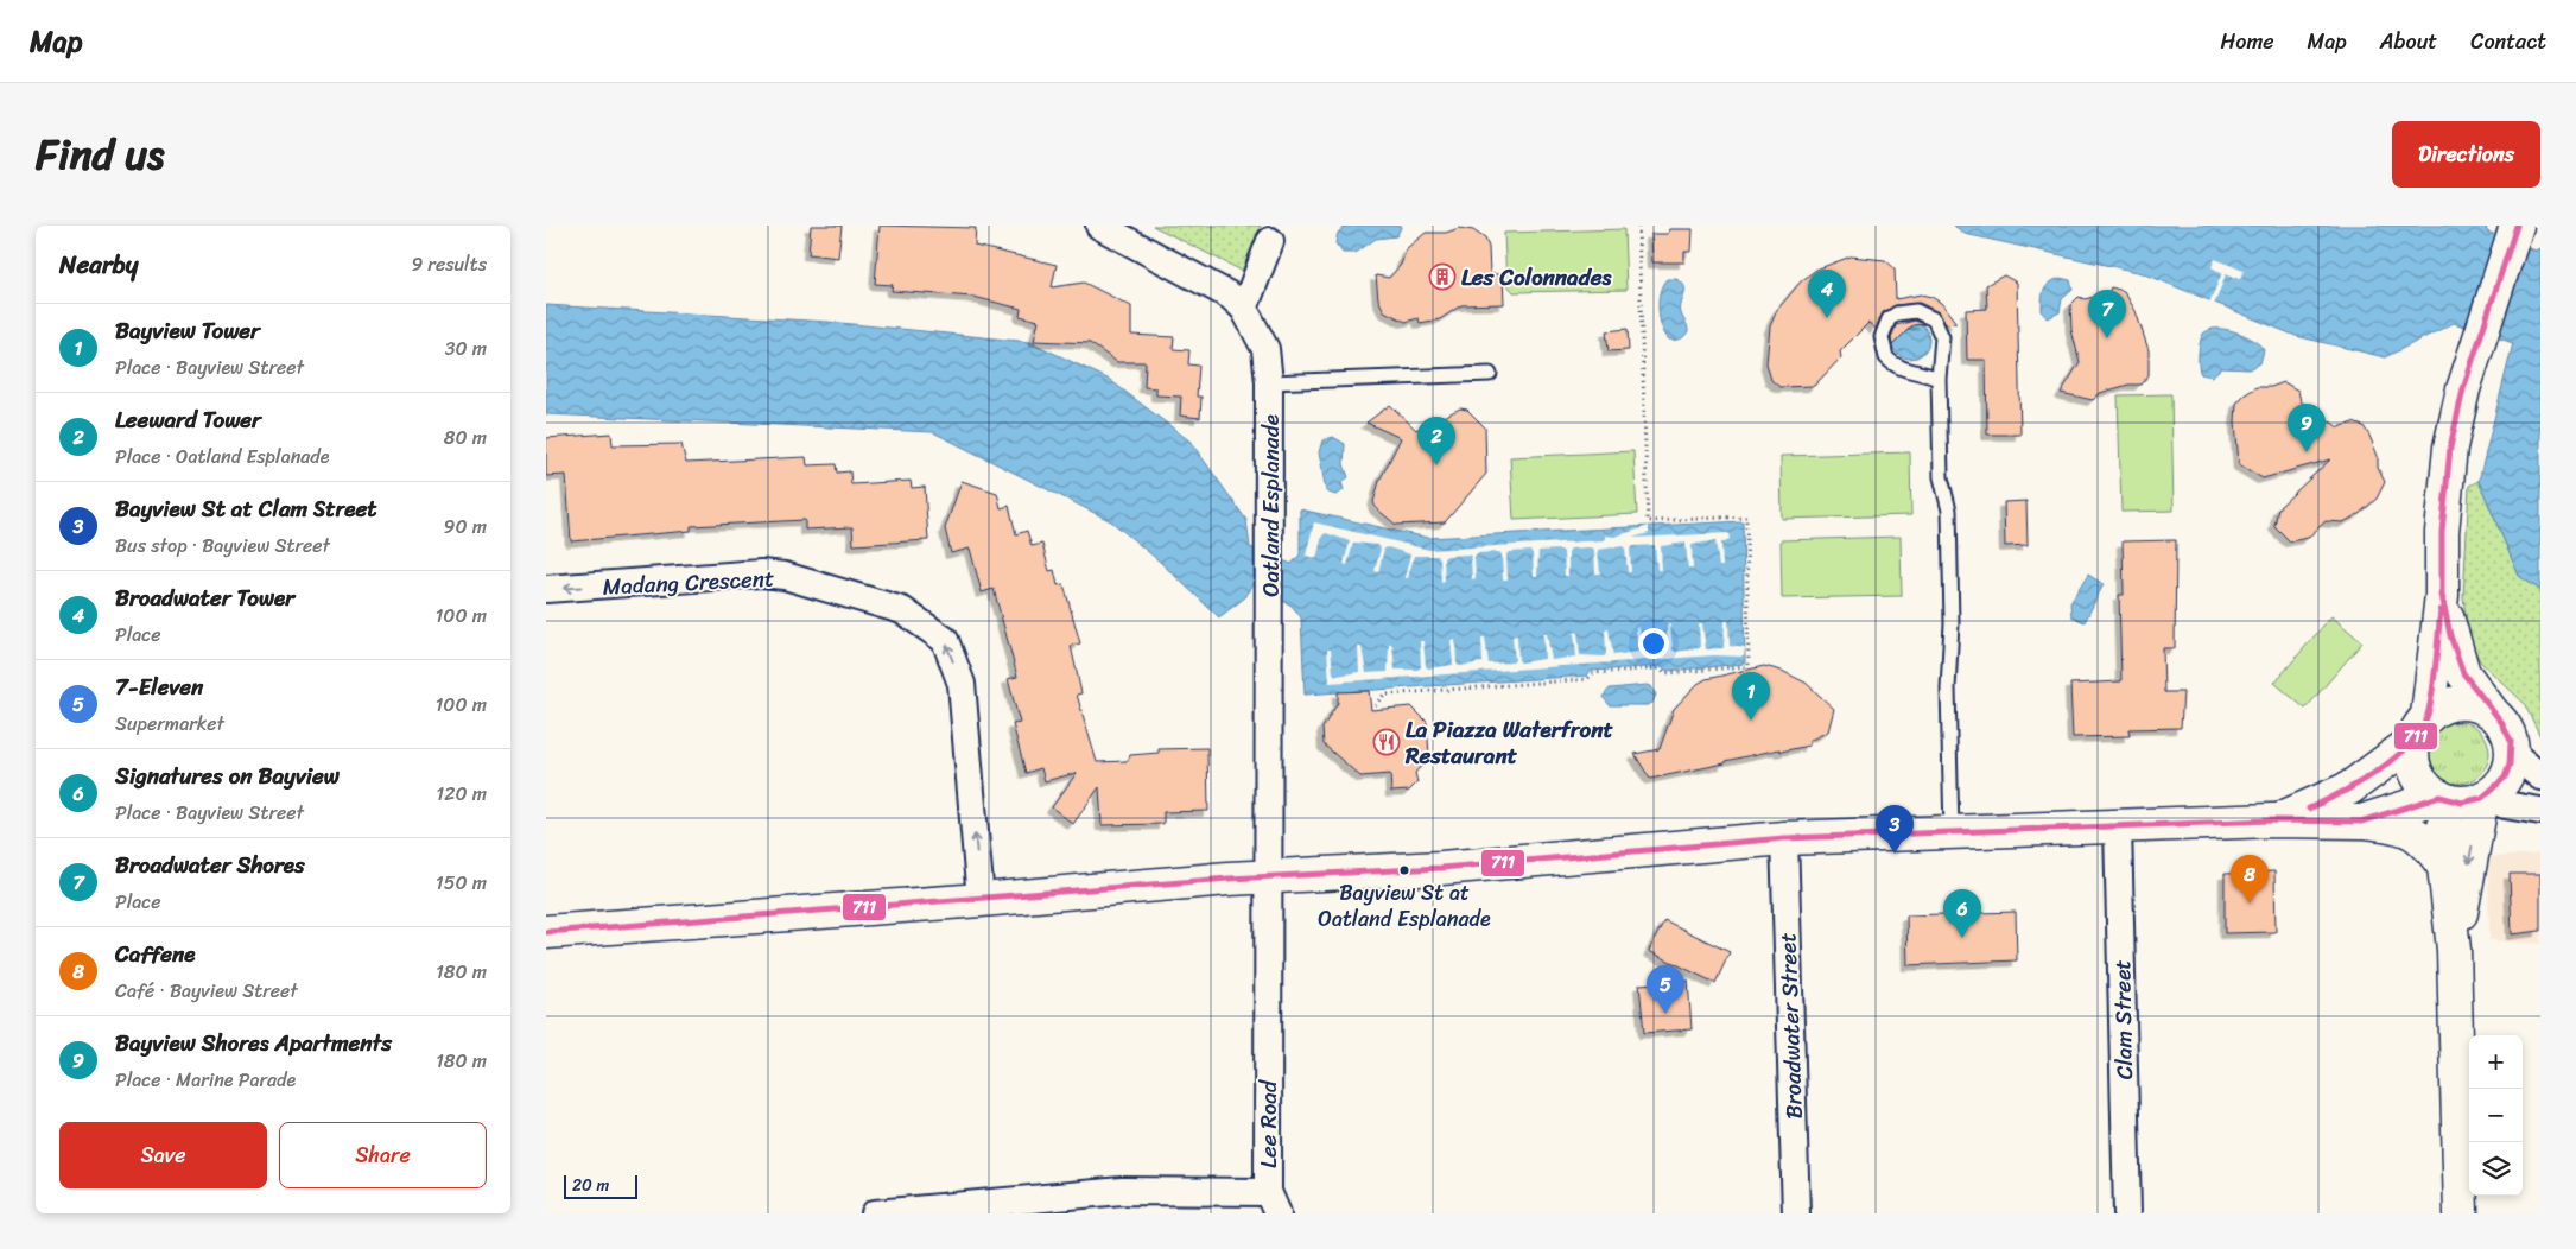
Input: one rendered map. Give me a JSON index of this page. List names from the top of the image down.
{
  "streets": {
    "street": [
      "Oatland Esplanade",
      "Madang Crescent",
      "Clam Street",
      "Broadwater Street",
      "Lee Road"
    ]
  },
  "crossings": [
    ["Oatland Esplanade", "Lee Road"]
  ],
  "places": {
    "building": ["Les Colonnades"],
    "restaurant": ["La Piazza Waterfront Restaurant"],
    "other": ["Bayview St at Oatland Esplanade"]
  },
  "lines": ["transit line 711"],
  "scale_bar": "20 m",
  "page": {
    "header": "Map",
    "nav": [
      "Home",
      "Map",
      "About",
      "Contact"
    ],
    "title": "Find us",
    "buttons": [
      "Directions",
      ["Save", "Share"]
    ],
    "heading": ["Nearby", "9 results"],
    "pins": [
      "4",
      "7",
      "9",
      "2",
      "1",
      "3",
      "8",
      "6",
      "5"
    ],
    "list": [
      {
        "mark": "1",
        "name": "Bayview Tower",
        "note": "Place · Bayview Street",
        "value": "30 m"
      },
      {
        "mark": "2",
        "name": "Leeward Tower",
        "note": "Place · Oatland Esplanade",
        "value": "80 m"
      },
      {
        "mark": "3",
        "name": "Bayview St at Clam Street",
        "note": "Bus stop · Bayview Street",
        "value": "90 m"
      },
      {
        "mark": "4",
        "name": "Broadwater Tower",
        "note": "Place",
        "value": "100 m"
      },
      {
        "mark": "5",
        "name": "7-Eleven",
        "note": "Supermarket",
        "value": "100 m"
      },
      {
        "mark": "6",
        "name": "Signatures on Bayview",
        "note": "Place · Bayview Street",
        "value": "120 m"
      },
      {
        "mark": "7",
        "name": "Broadwater Shores",
        "note": "Place",
        "value": "150 m"
      },
      {
        "mark": "8",
        "name": "Caffene",
        "note": "Café · Bayview Street",
        "value": "180 m"
      },
      {
        "mark": "9",
        "name": "Bayview Shores Apartments",
        "note": "Place · Marine Parade",
        "value": "180 m"
      }
    ],
    "map_buttons": ["+", "−"],
    "scale": "20 m"
  }
}
